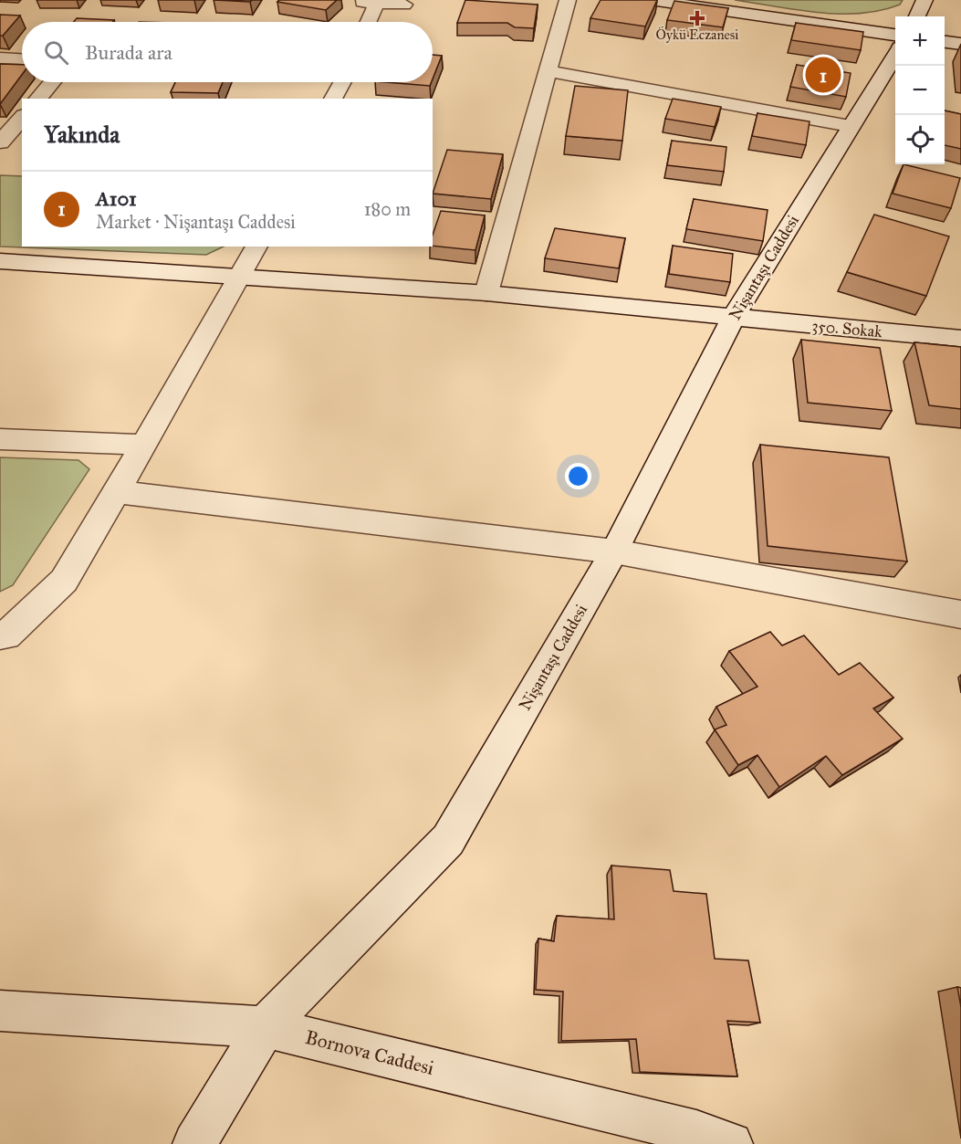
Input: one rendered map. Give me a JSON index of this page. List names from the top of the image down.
{
  "streets": {
    "street": ["Nişantaşı Caddesi", "350. Sokak", "Bornova Caddesi"]
  },
  "crossings": [
    ["Nişantaşı Caddesi", "350. Sokak"],
    ["Nişantaşı Caddesi", "Bornova Caddesi"]
  ],
  "places": {
    "health": ["Öykü Eczanesi"]
  },
  "page": {
    "map_buttons": ["+", "−"],
    "search": "Burada ara",
    "pins": "1",
    "heading": "Yakında",
    "list": [
      {
        "mark": "1",
        "name": "A101",
        "note": "Market · Nişantaşı Caddesi",
        "value": "180 m"
      }
    ]
  }
}
